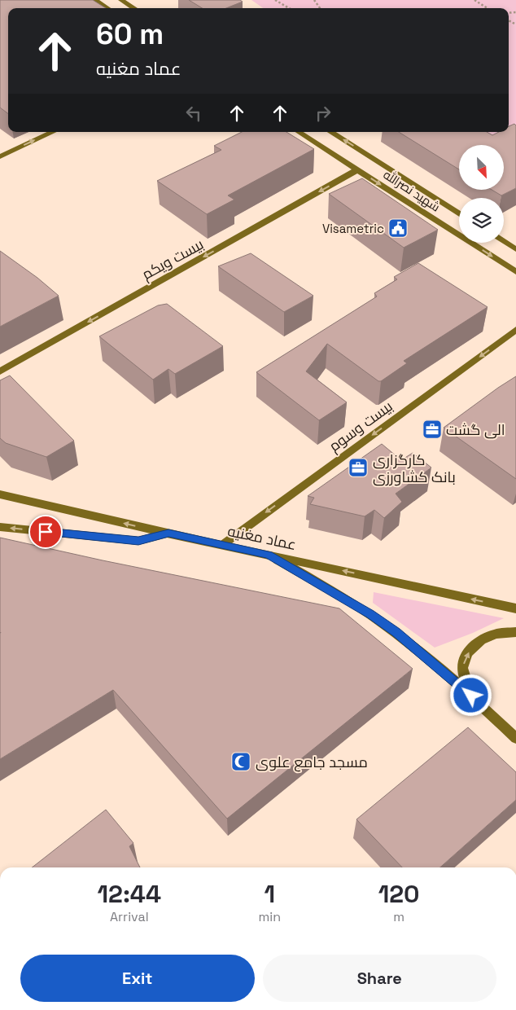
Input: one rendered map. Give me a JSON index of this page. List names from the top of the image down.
{
  "streets": {
    "street": [
      "شهید نصرالله",
      "بیست ویکم",
      "بیست وسوم",
      "عماد مغنیه"
    ]
  },
  "crossings": [
    ["شهید نصرالله", "بیست ویکم"],
    ["بیست وسوم", "عماد مغنیه"]
  ],
  "one_way": ["بیست ویکم", "بیست وسوم"],
  "places": {
    "public building": ["Visametric"],
    "office": ["الی گشت", "کارگزاری بانک کشاورزی"],
    "mosque": ["مسجد جامع علوی"]
  },
  "north": "bottom right",
  "page": {
    "turn": ["60 m", "عماد مغنیه"],
    "eta": [
      "12:44",
      "Arrival",
      "1",
      "min",
      "120",
      "m"
    ],
    "buttons": ["Exit", "Share"]
  }
}
